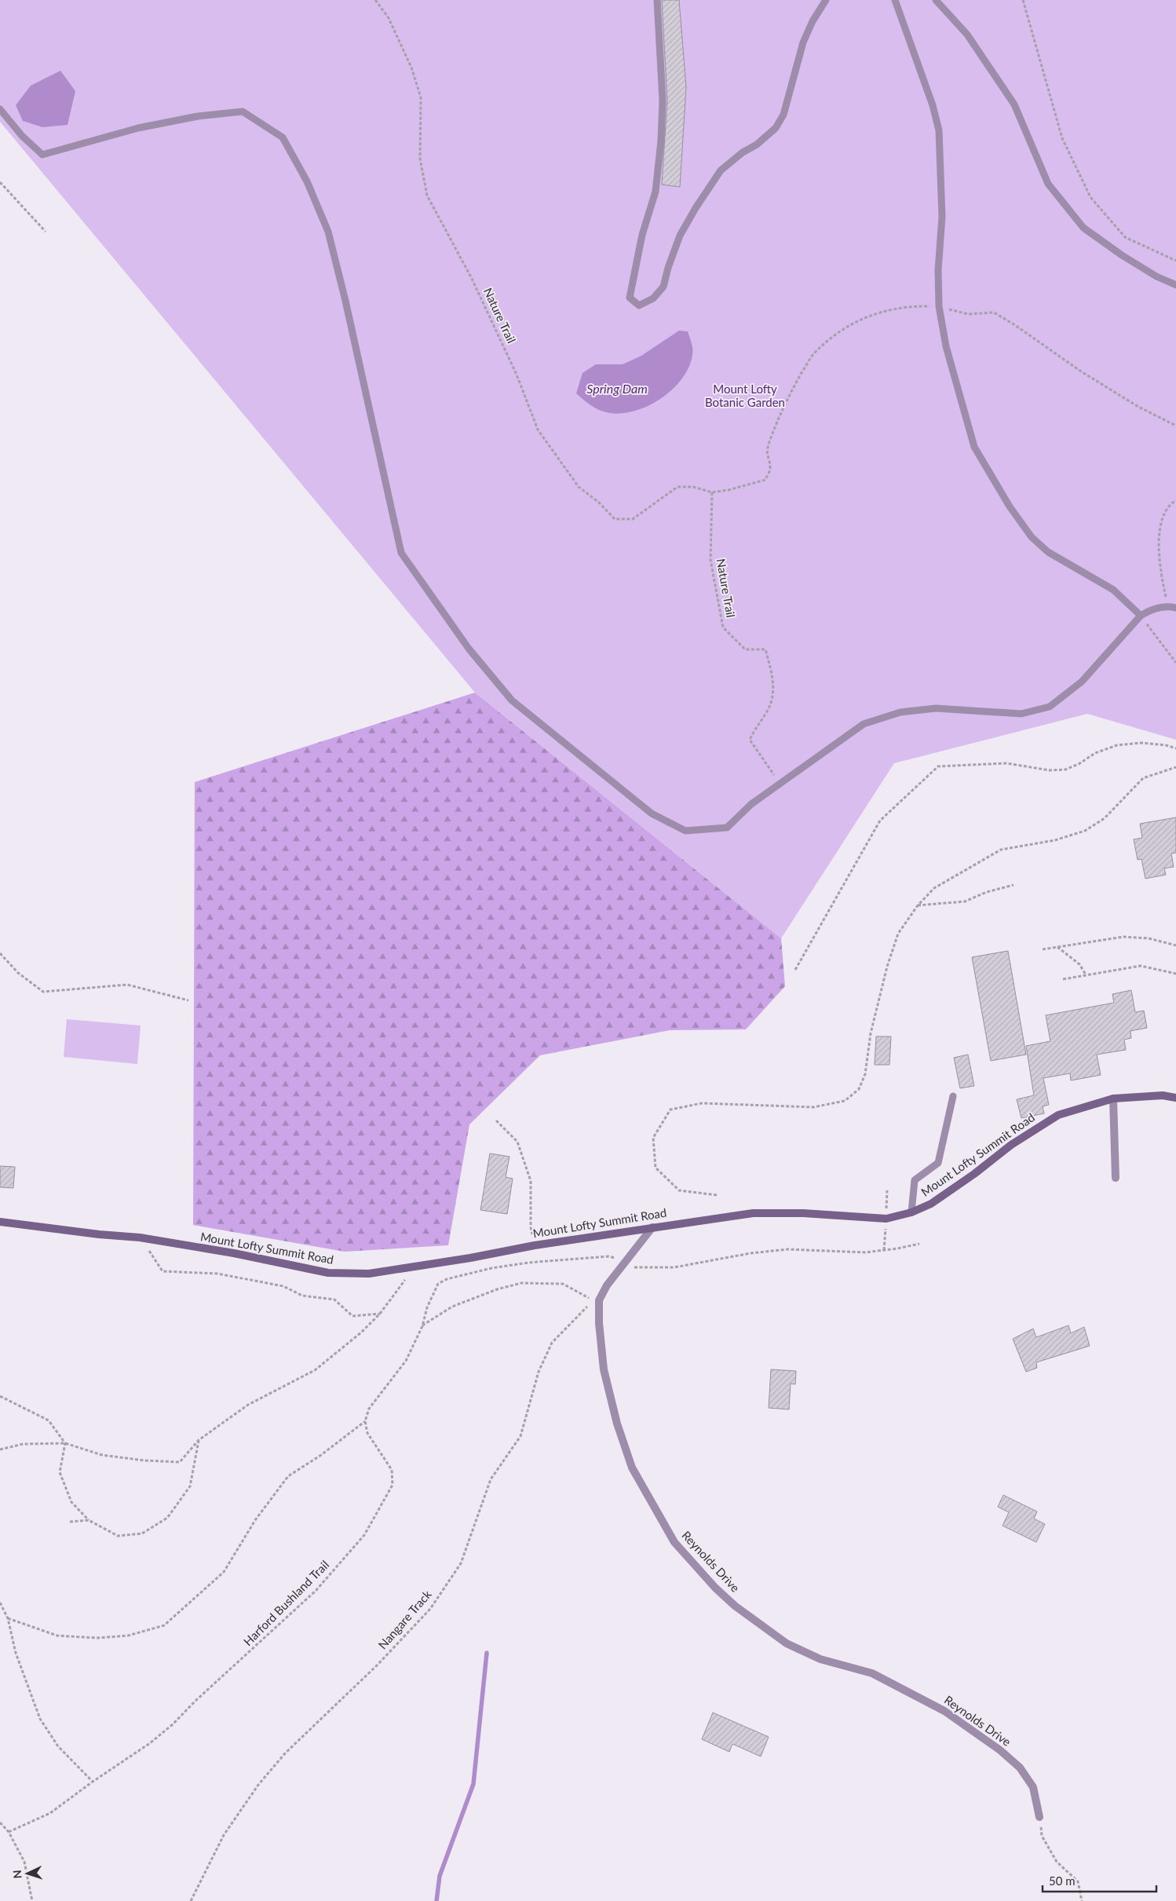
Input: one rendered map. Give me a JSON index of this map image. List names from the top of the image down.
{
  "streets": {
    "main road": ["Mount Lofty Summit Road"],
    "street": ["Reynolds Drive"],
    "path": ["Nature Trail", "Harford Bushland Trail", "Nangare Track"]
  },
  "crossings": [
    ["Mount Lofty Summit Road", "Reynolds Drive"]
  ],
  "water": ["Spring Dam"],
  "parks": ["Mount Lofty Botanic Garden"],
  "scale_bar": "50 m",
  "north": "left"
}
